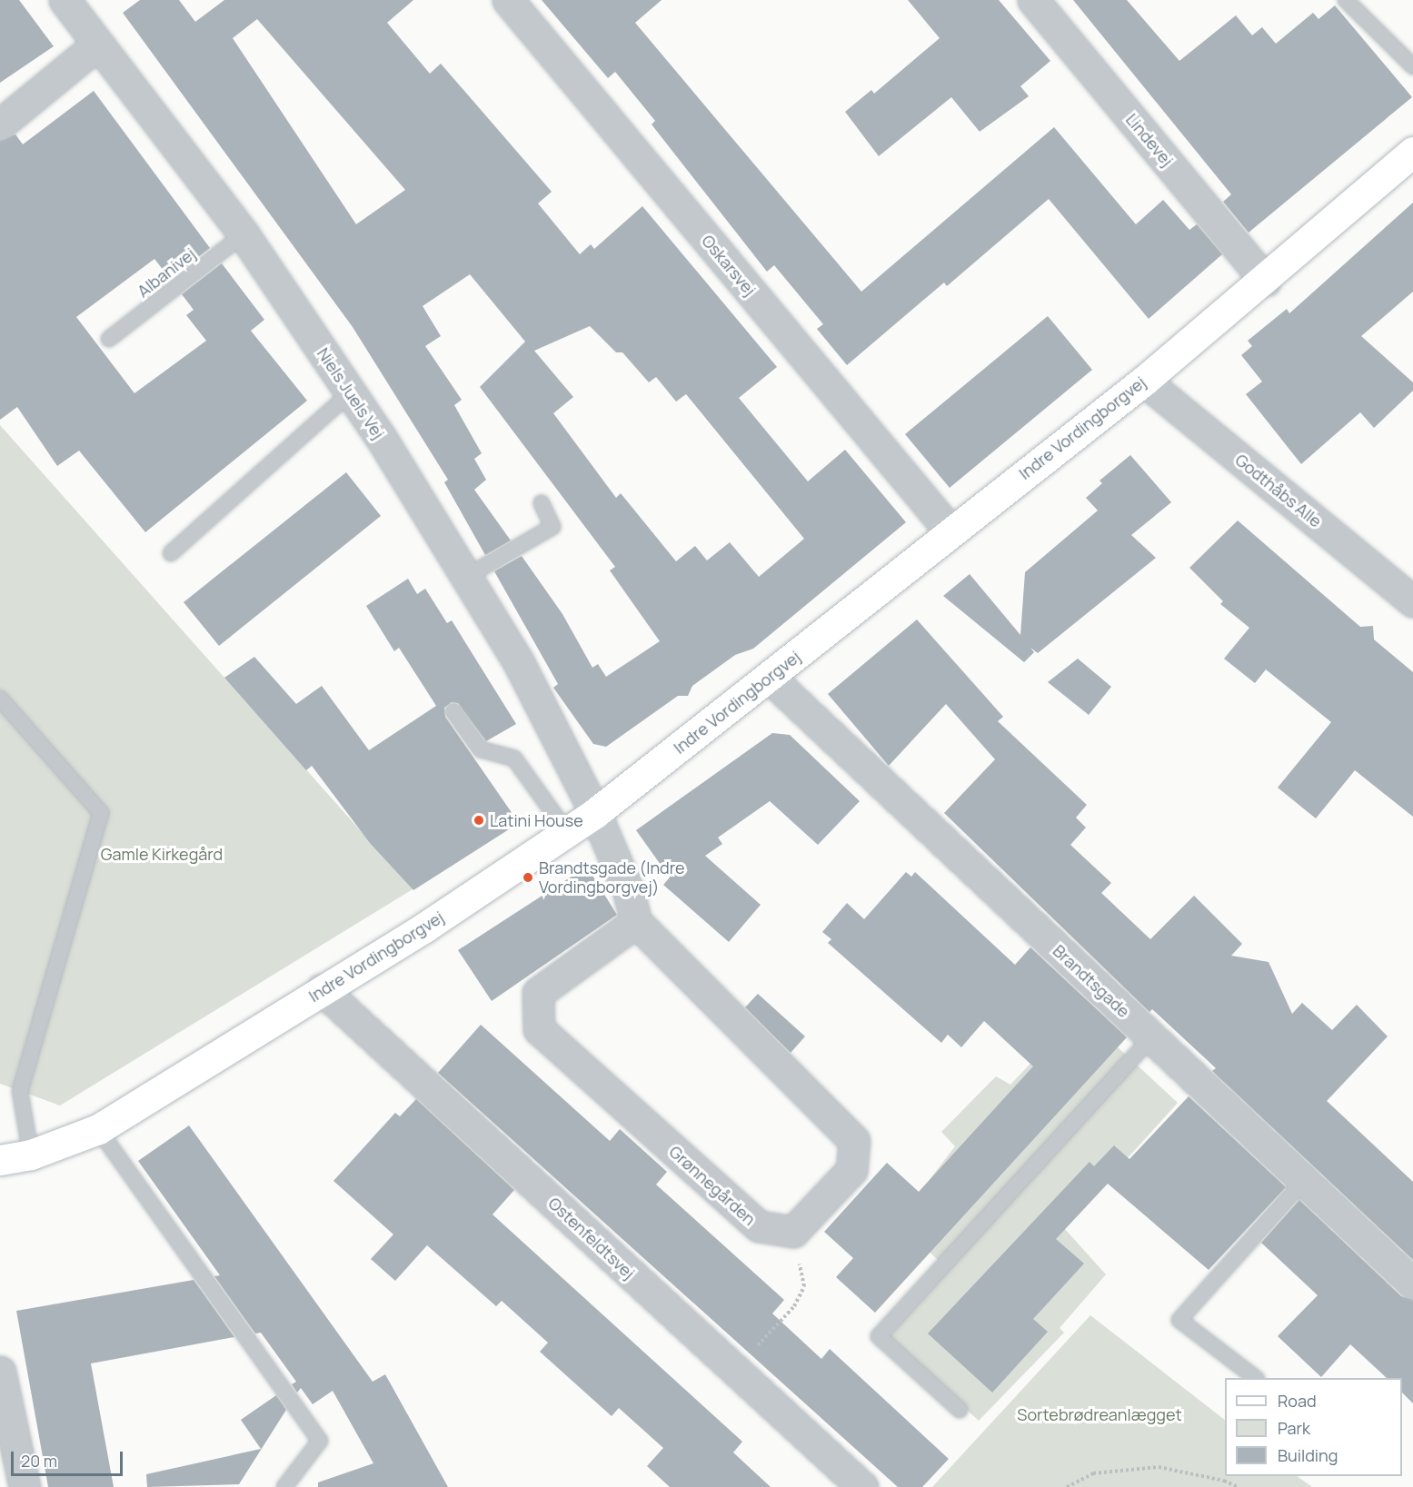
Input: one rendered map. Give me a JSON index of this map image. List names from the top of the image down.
{
  "streets": {
    "main road": ["Indre Vordingborgvej"],
    "street": [
      "Lindevej",
      "Oskarsvej",
      "Niels Juels Vej",
      "Godthåbs Alle",
      "Brandtsgade",
      "Grønnegården",
      "Ostenfeldtsvej"
    ],
    "lane": ["Albanivej"]
  },
  "crossings": [
    ["Lindevej", "Indre Vordingborgvej"],
    ["Oskarsvej", "Indre Vordingborgvej"],
    ["Albanivej", "Niels Juels Vej"],
    ["Niels Juels Vej", "Indre Vordingborgvej"],
    ["Indre Vordingborgvej", "Godthåbs Alle"],
    ["Indre Vordingborgvej", "Brandtsgade"],
    ["Indre Vordingborgvej", "Ostenfeldtsvej"]
  ],
  "parks": ["Gamle Kirkegård", "Sortebrødreanlægget"],
  "places": ["Latini House", "Brandtsgade (Indre Vordingborgvej)"],
  "legend": ["Road", "Park", "Building"],
  "scale_bar": "20 m"
}
